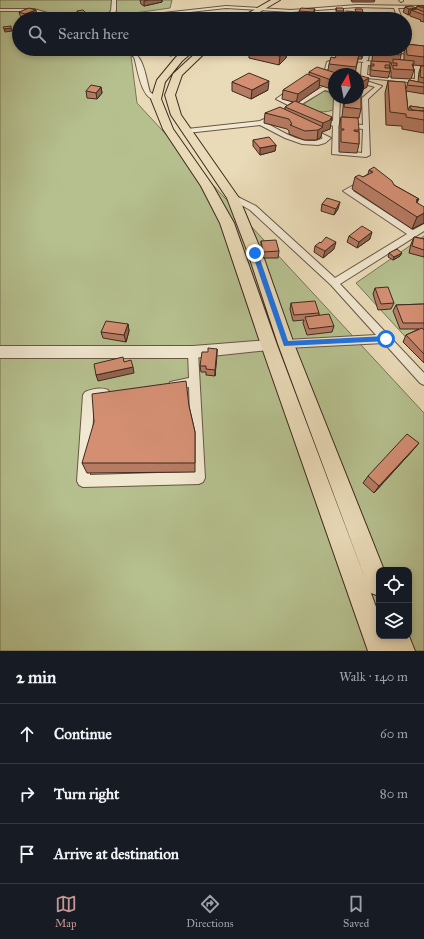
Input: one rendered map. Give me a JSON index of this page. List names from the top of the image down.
{
  "north": "top",
  "page": {
    "search": "Search here",
    "heading": ["2 min", "Walk · 140 m"],
    "list": [
      ["Continue", "60 m"],
      ["Turn right", "80 m"],
      "Arrive at destination"
    ],
    "nav": ["Map", "Directions", "Saved"]
  }
}
